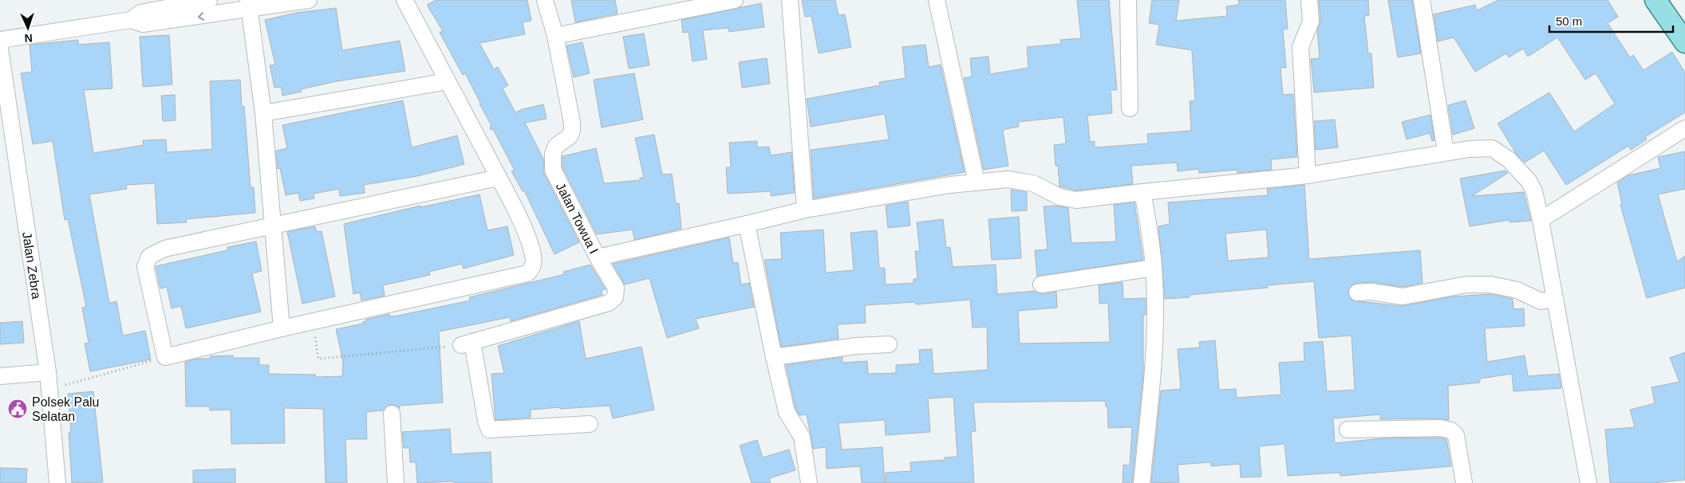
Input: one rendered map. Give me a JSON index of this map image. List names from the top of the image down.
{
  "streets": {
    "street": ["Jalan Towua I", "Jalan Zebra"]
  },
  "places": {
    "public building": ["Polsek Palu Selatan"]
  },
  "scale_bar": "50 m",
  "north": "bottom"
}
